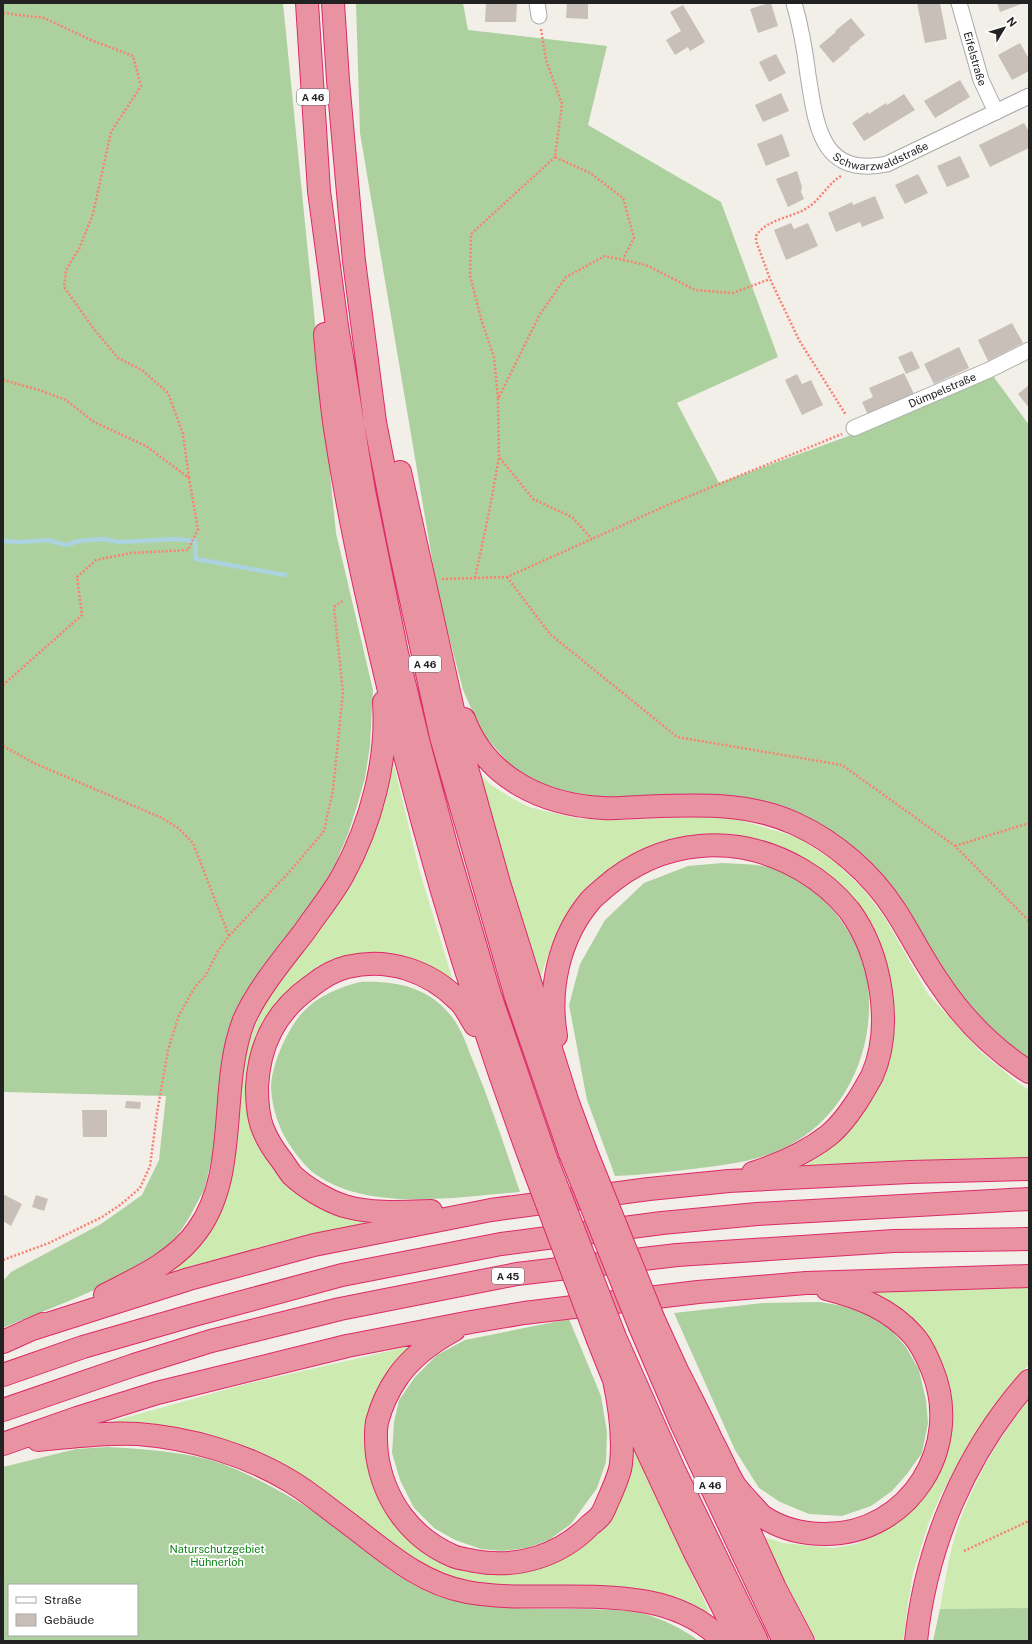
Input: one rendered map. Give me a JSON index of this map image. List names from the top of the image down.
{
  "streets": {
    "highway": ["A 46", "A 45"],
    "street": ["Eifelstraße", "Schwarzwaldstraße", "Dümpelstraße"]
  },
  "crossings": [
    ["Eifelstraße", "Schwarzwaldstraße"]
  ],
  "parks": ["Naturschutzgebiet Hühnerloh"],
  "legend": ["Straße", "Gebäude"],
  "north": "top right"
}
